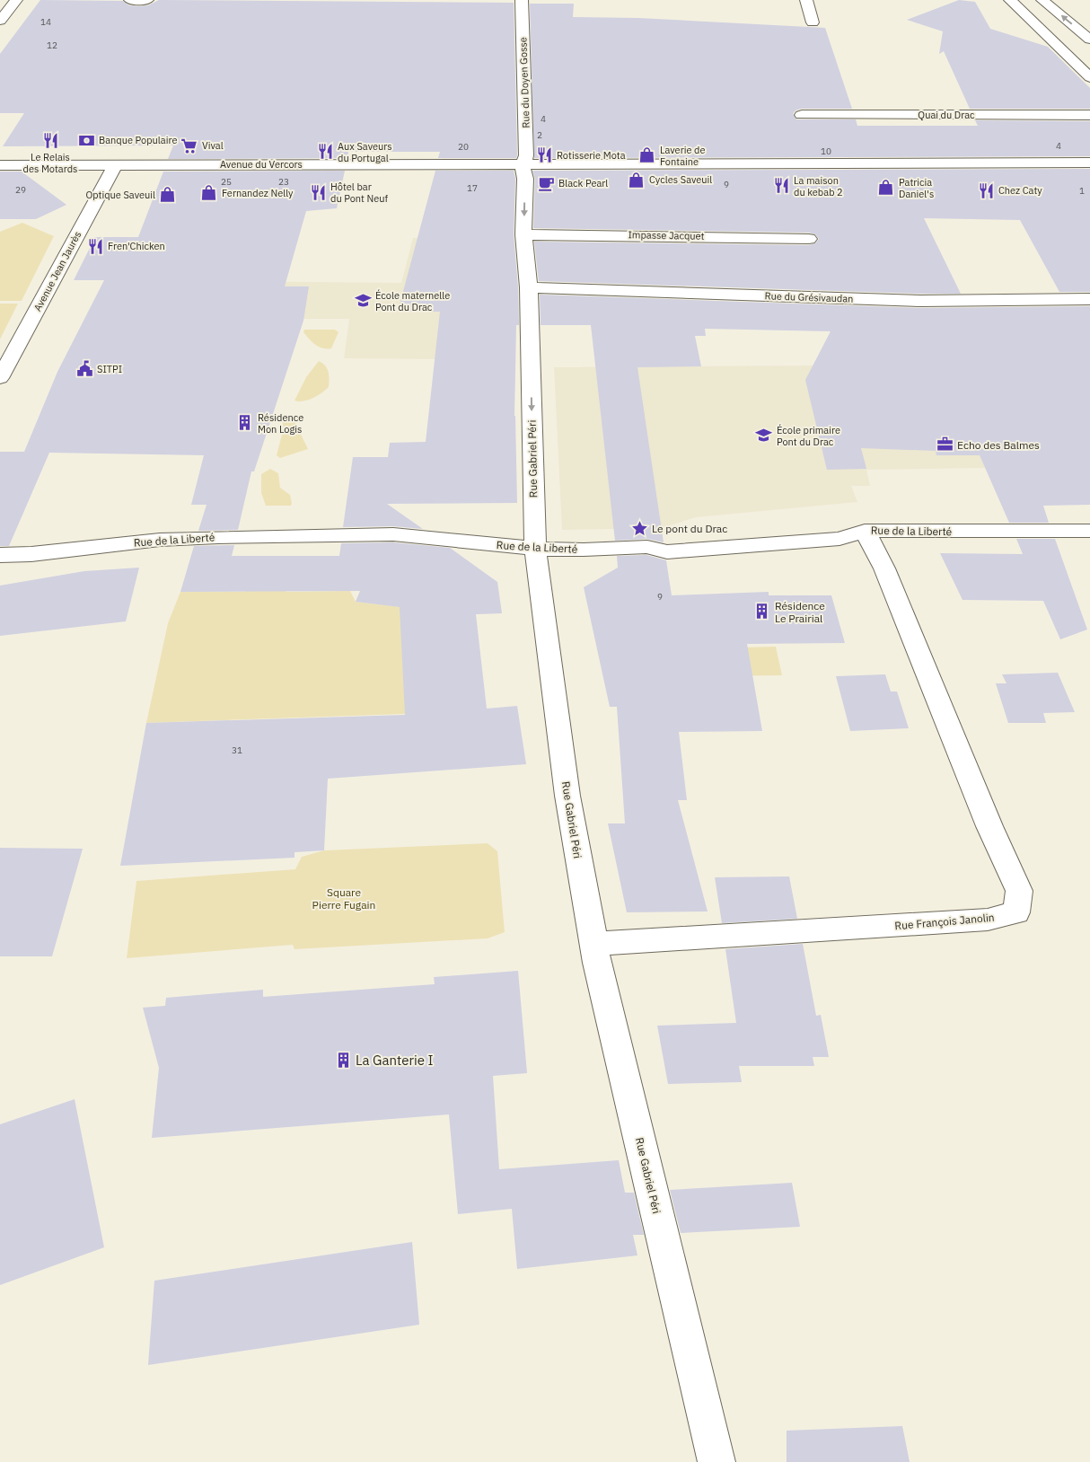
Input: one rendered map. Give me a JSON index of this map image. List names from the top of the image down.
{
  "streets": {
    "street": [
      "Rue du Doyen Gosse",
      "Quai du Drac",
      "Avenue du Vercors",
      "Impasse Jacquet",
      "Avenue Jean Jaurès",
      "Rue du Grésivaudan",
      "Rue Gabriel Péri",
      "Rue de la Liberté",
      "Rue François Janolin"
    ]
  },
  "crossings": [
    ["Rue du Doyen Gosse", "Avenue du Vercors"],
    ["Rue du Doyen Gosse", "Rue Gabriel Péri"],
    ["Avenue du Vercors", "Avenue Jean Jaurès"],
    ["Avenue du Vercors", "Rue Gabriel Péri"],
    ["Impasse Jacquet", "Rue Gabriel Péri"],
    ["Rue du Grésivaudan", "Rue Gabriel Péri"],
    ["Rue Gabriel Péri", "Rue de la Liberté"],
    ["Rue Gabriel Péri", "Rue François Janolin"],
    ["Rue de la Liberté", "Rue François Janolin"]
  ],
  "parks": ["Square Pierre Fugain"],
  "places": {
    "bank": ["Banque Populaire"],
    "restaurant": [
      "Le Relais des Motards",
      "Aux Saveurs du Portugal",
      "Rotisserie Mota",
      "La maison du kebab 2",
      "Chez Caty",
      "Hôtel bar du Pont Neuf",
      "Fren'Chicken"
    ],
    "supermarket": ["Vival"],
    "shop": [
      "Laverie de Fontaine",
      "Cycles Saveuil",
      "Patricia Daniel's",
      "Fernandez Nelly",
      "Optique Saveuil"
    ],
    "cafe": ["Black Pearl"],
    "school or university": ["École maternelle Pont du Drac", "École primaire Pont du Drac"],
    "public building": ["SITPI"],
    "building": ["Résidence Mon Logis", "Résidence Le Prairial", "La Ganterie I"],
    "office": ["Echo des Balmes"],
    "place": ["Le pont du Drac"]
  },
  "house_numbers": [
    "14",
    "12",
    "4",
    "2",
    "4",
    "20",
    "10",
    "25",
    "23",
    "9",
    "17",
    "29",
    "1",
    "9",
    "31"
  ]
}
